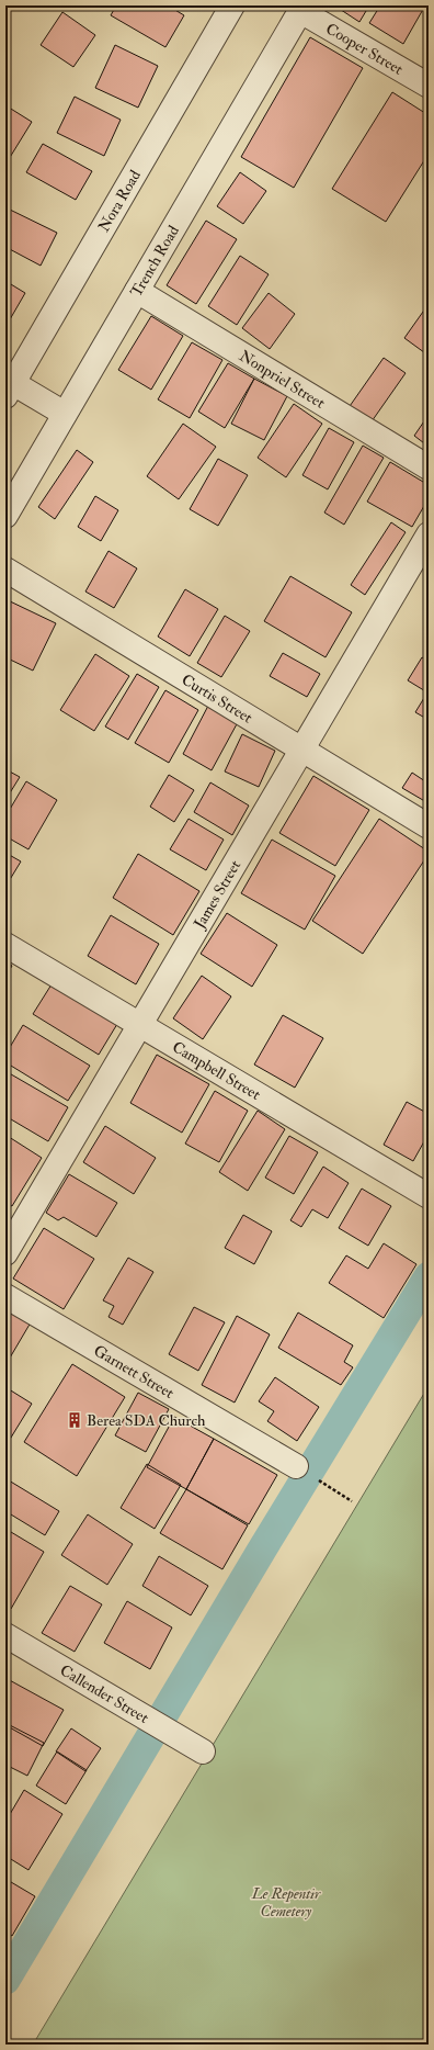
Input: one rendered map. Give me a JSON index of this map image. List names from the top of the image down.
{
  "streets": {
    "street": [
      "Cooper Street",
      "Nora Road",
      "Trench Road",
      "Nonpriel Street",
      "Curtis Street",
      "James Street",
      "Campbell Street",
      "Garnett Street",
      "Callender Street"
    ]
  },
  "crossings": [
    ["Cooper Street", "Trench Road"],
    ["Trench Road", "Nonpriel Street"],
    ["Curtis Street", "James Street"],
    ["James Street", "Campbell Street"]
  ],
  "parks": ["Le Repentir Cemetery"],
  "places": {
    "building": ["Berea SDA Church"]
  }
}
